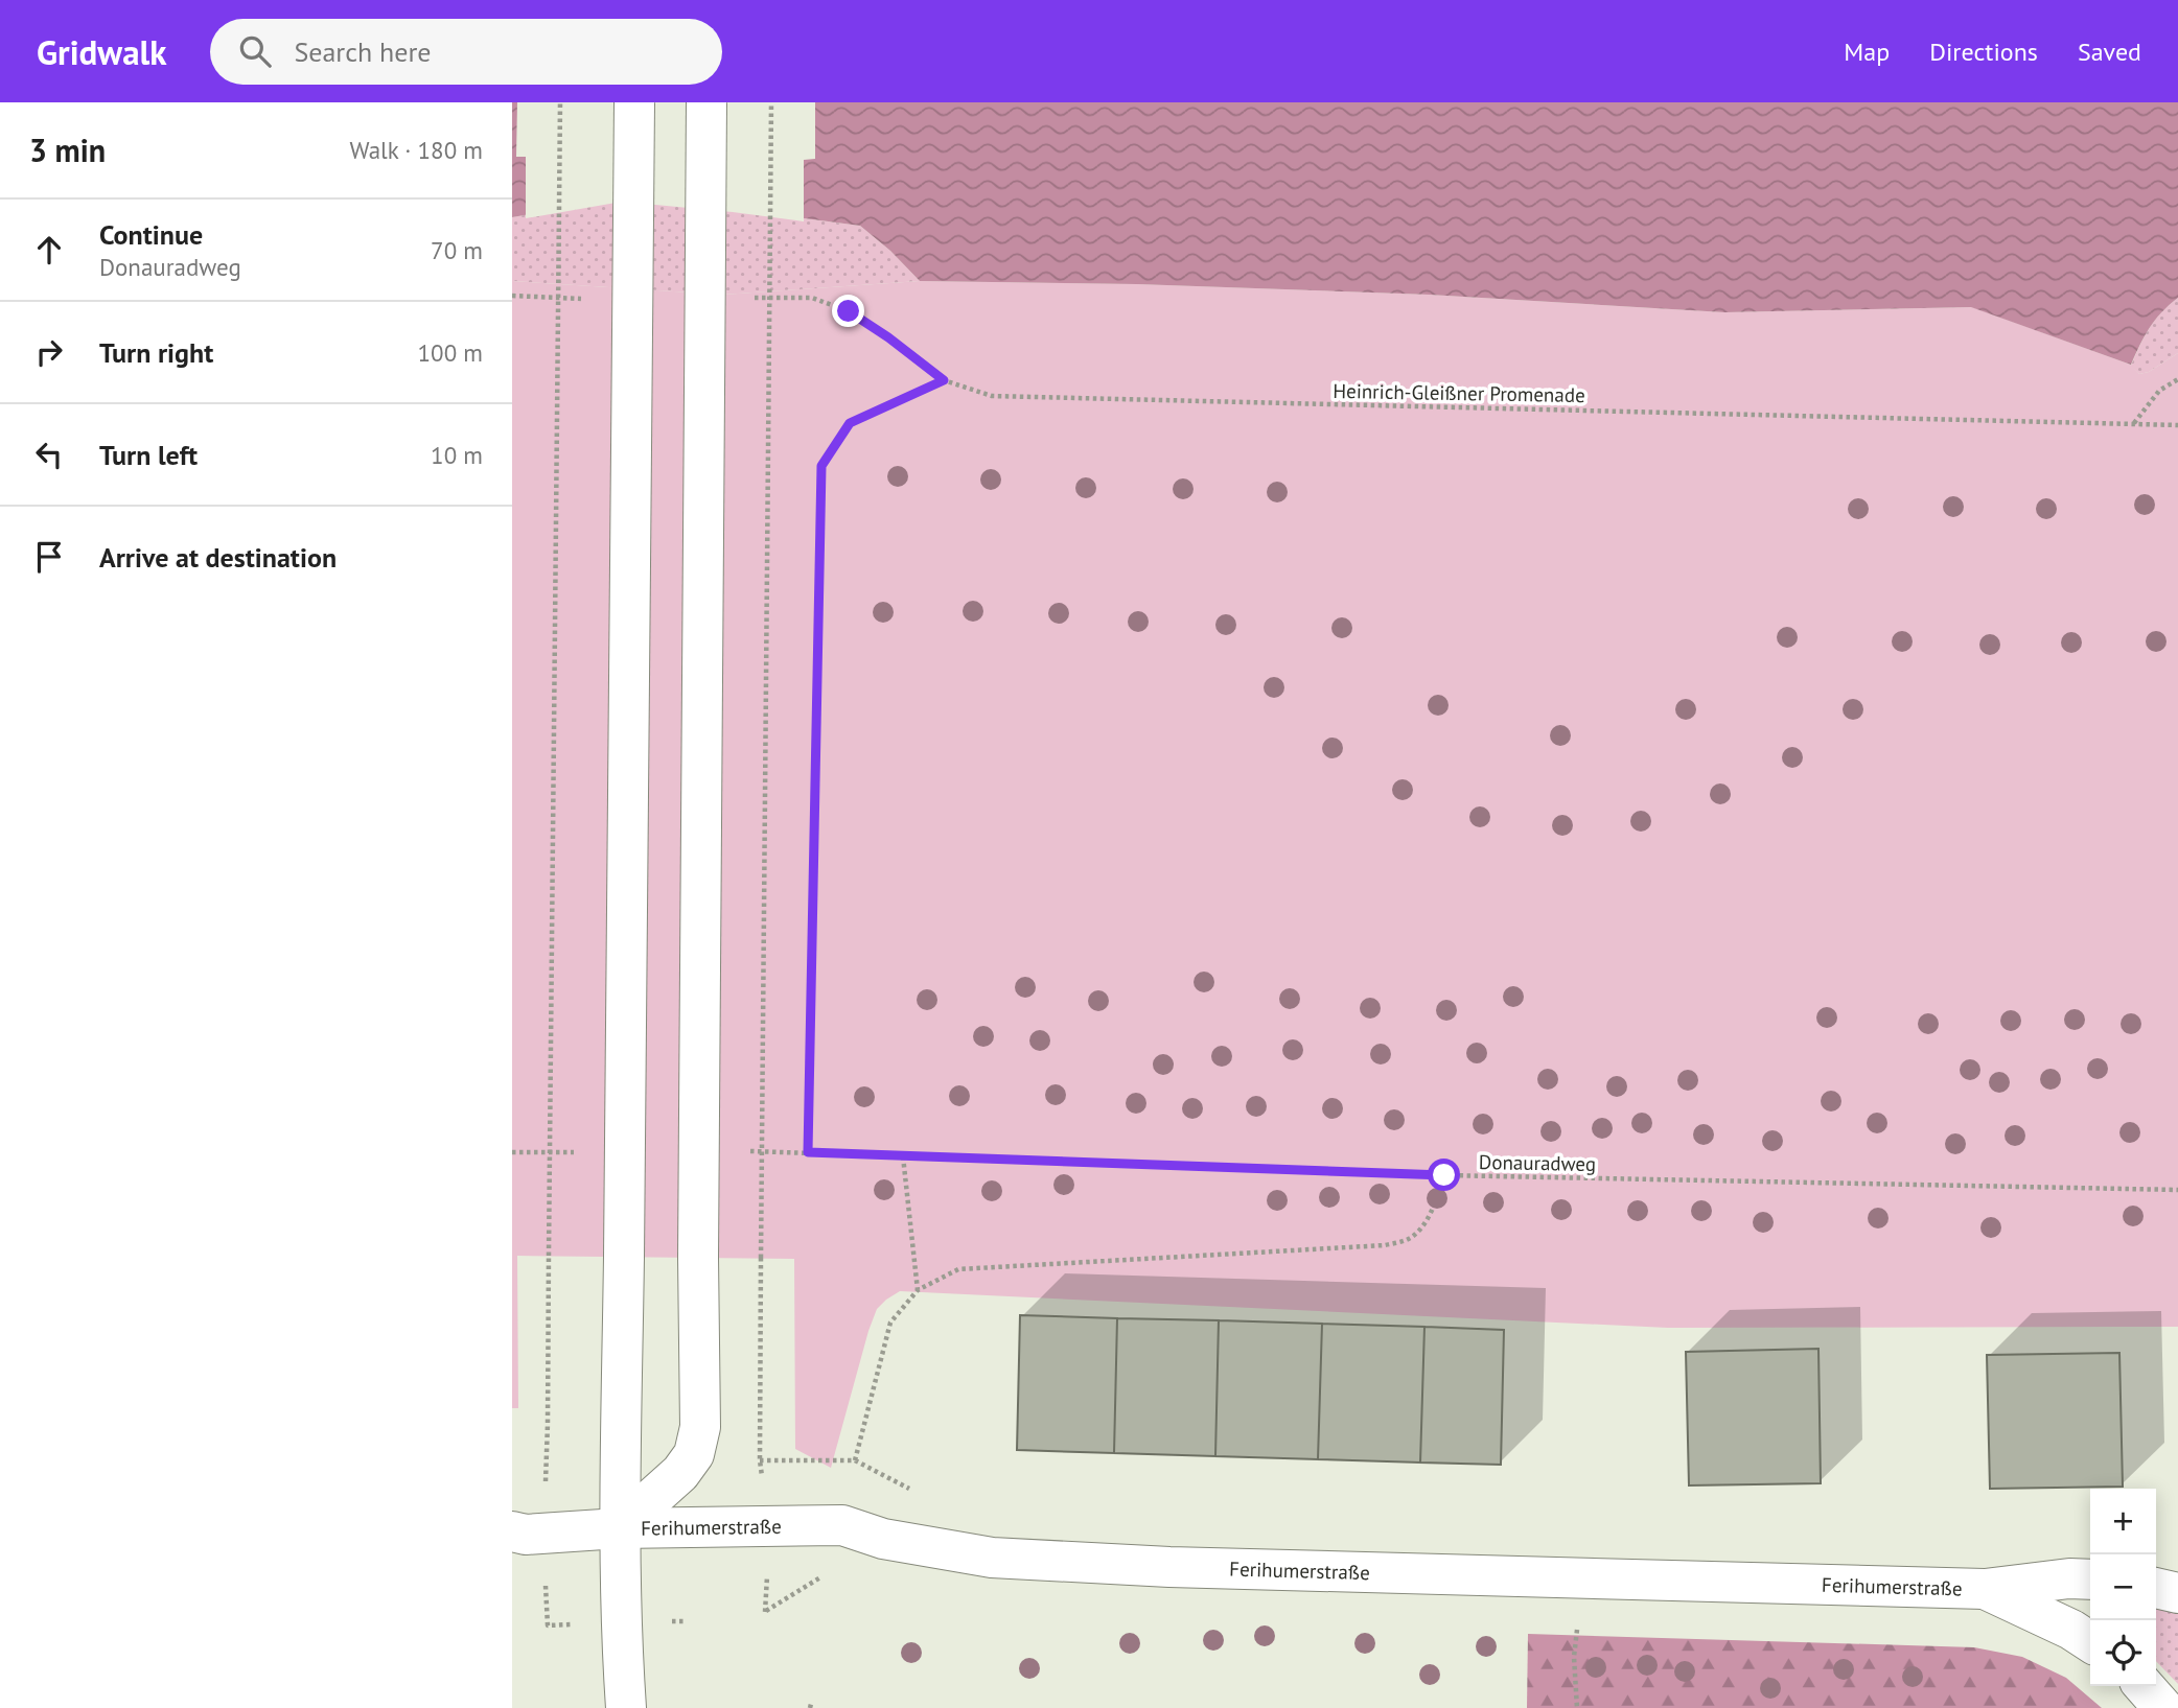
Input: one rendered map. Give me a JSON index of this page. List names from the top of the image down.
{
  "streets": {
    "street": ["Ferihumerstraße"],
    "path": ["Heinrich-Gleißner Promenade", "Donauradweg"]
  },
  "crossings": [
    ["Heinrich-Gleißner Promenade", "Donauradweg"]
  ],
  "page": {
    "header": "Gridwalk",
    "search": "Search here",
    "nav": ["Map", "Directions", "Saved"],
    "heading": ["3 min", "Walk · 180 m"],
    "list": [
      ["Continue", "Donauradweg", "70 m"],
      ["Turn right", "100 m"],
      ["Turn left", "10 m"],
      "Arrive at destination"
    ],
    "map_buttons": ["+", "−"]
  }
}
